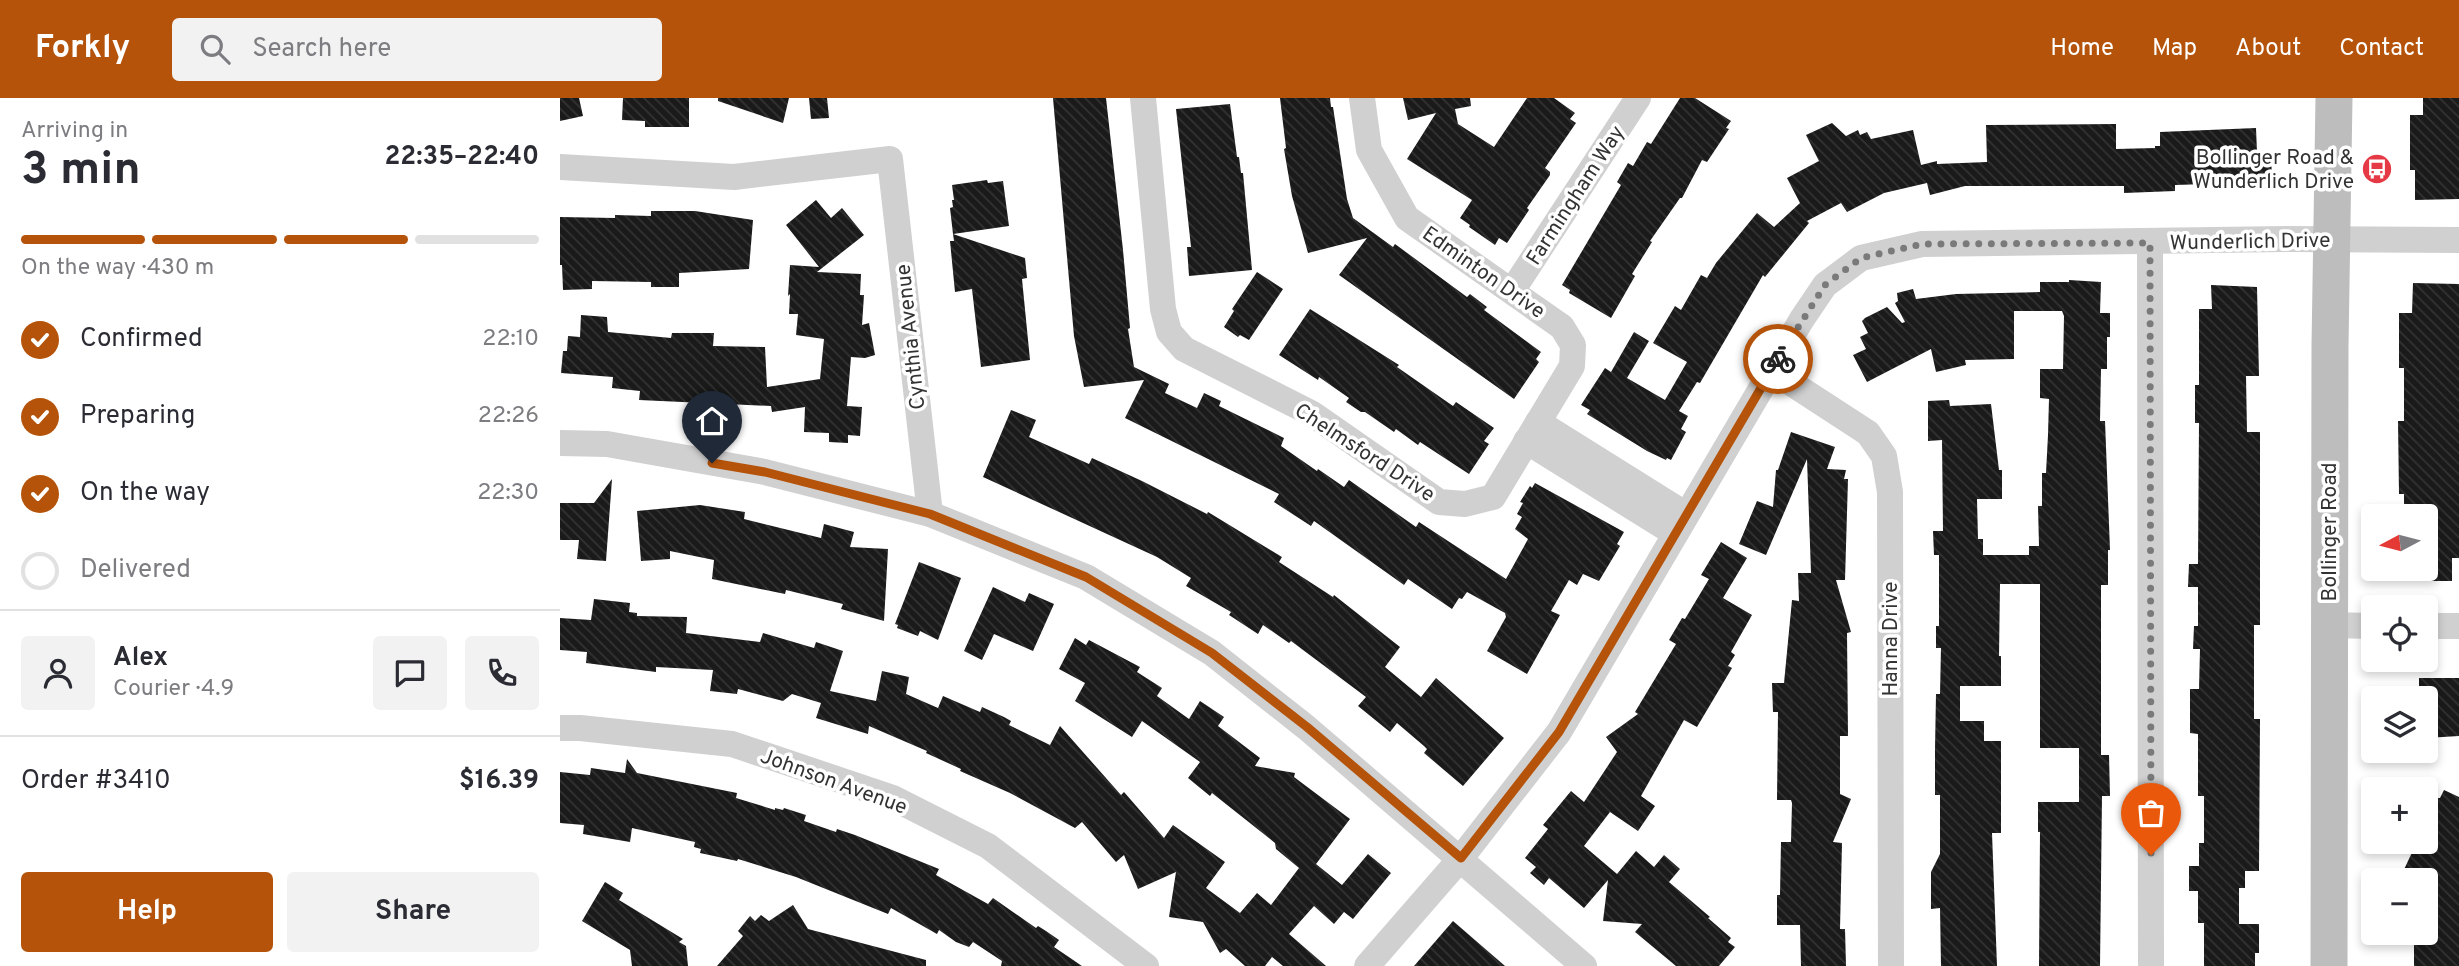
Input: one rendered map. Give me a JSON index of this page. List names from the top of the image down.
{
  "streets": {
    "main road": ["Bollinger Road"],
    "street": [
      "Farmingham Way",
      "Wunderlich Drive",
      "Edminton Drive",
      "Cynthia Avenue",
      "Chelmsford Drive",
      "Hanna Drive",
      "Johnson Avenue"
    ]
  },
  "crossings": [
    ["Farmingham Way", "Edminton Drive"],
    ["Wunderlich Drive", "Bollinger Road"],
    ["Wunderlich Drive", "Hanna Drive"],
    ["Edminton Drive", "Chelmsford Drive"]
  ],
  "places": {
    "bus stop": ["Bollinger Road & Wunderlich Drive"]
  },
  "north": "left",
  "page": {
    "header": "Forkly",
    "search": "Search here",
    "nav": [
      "Home",
      "Map",
      "About",
      "Contact"
    ],
    "heading": ["3 min", "Arriving in", "22:35–22:40"],
    "panel": [
      "Alex",
      "Courier · 4.9",
      "Order #3410",
      "$16.39"
    ],
    "bar": "On the way · 430 m",
    "list": [
      ["Confirmed", "22:10"],
      ["Preparing", "22:26"],
      ["On the way", "22:30"],
      "Delivered"
    ],
    "map_buttons": ["+", "−"],
    "buttons": ["Help", "Share"]
  }
}
